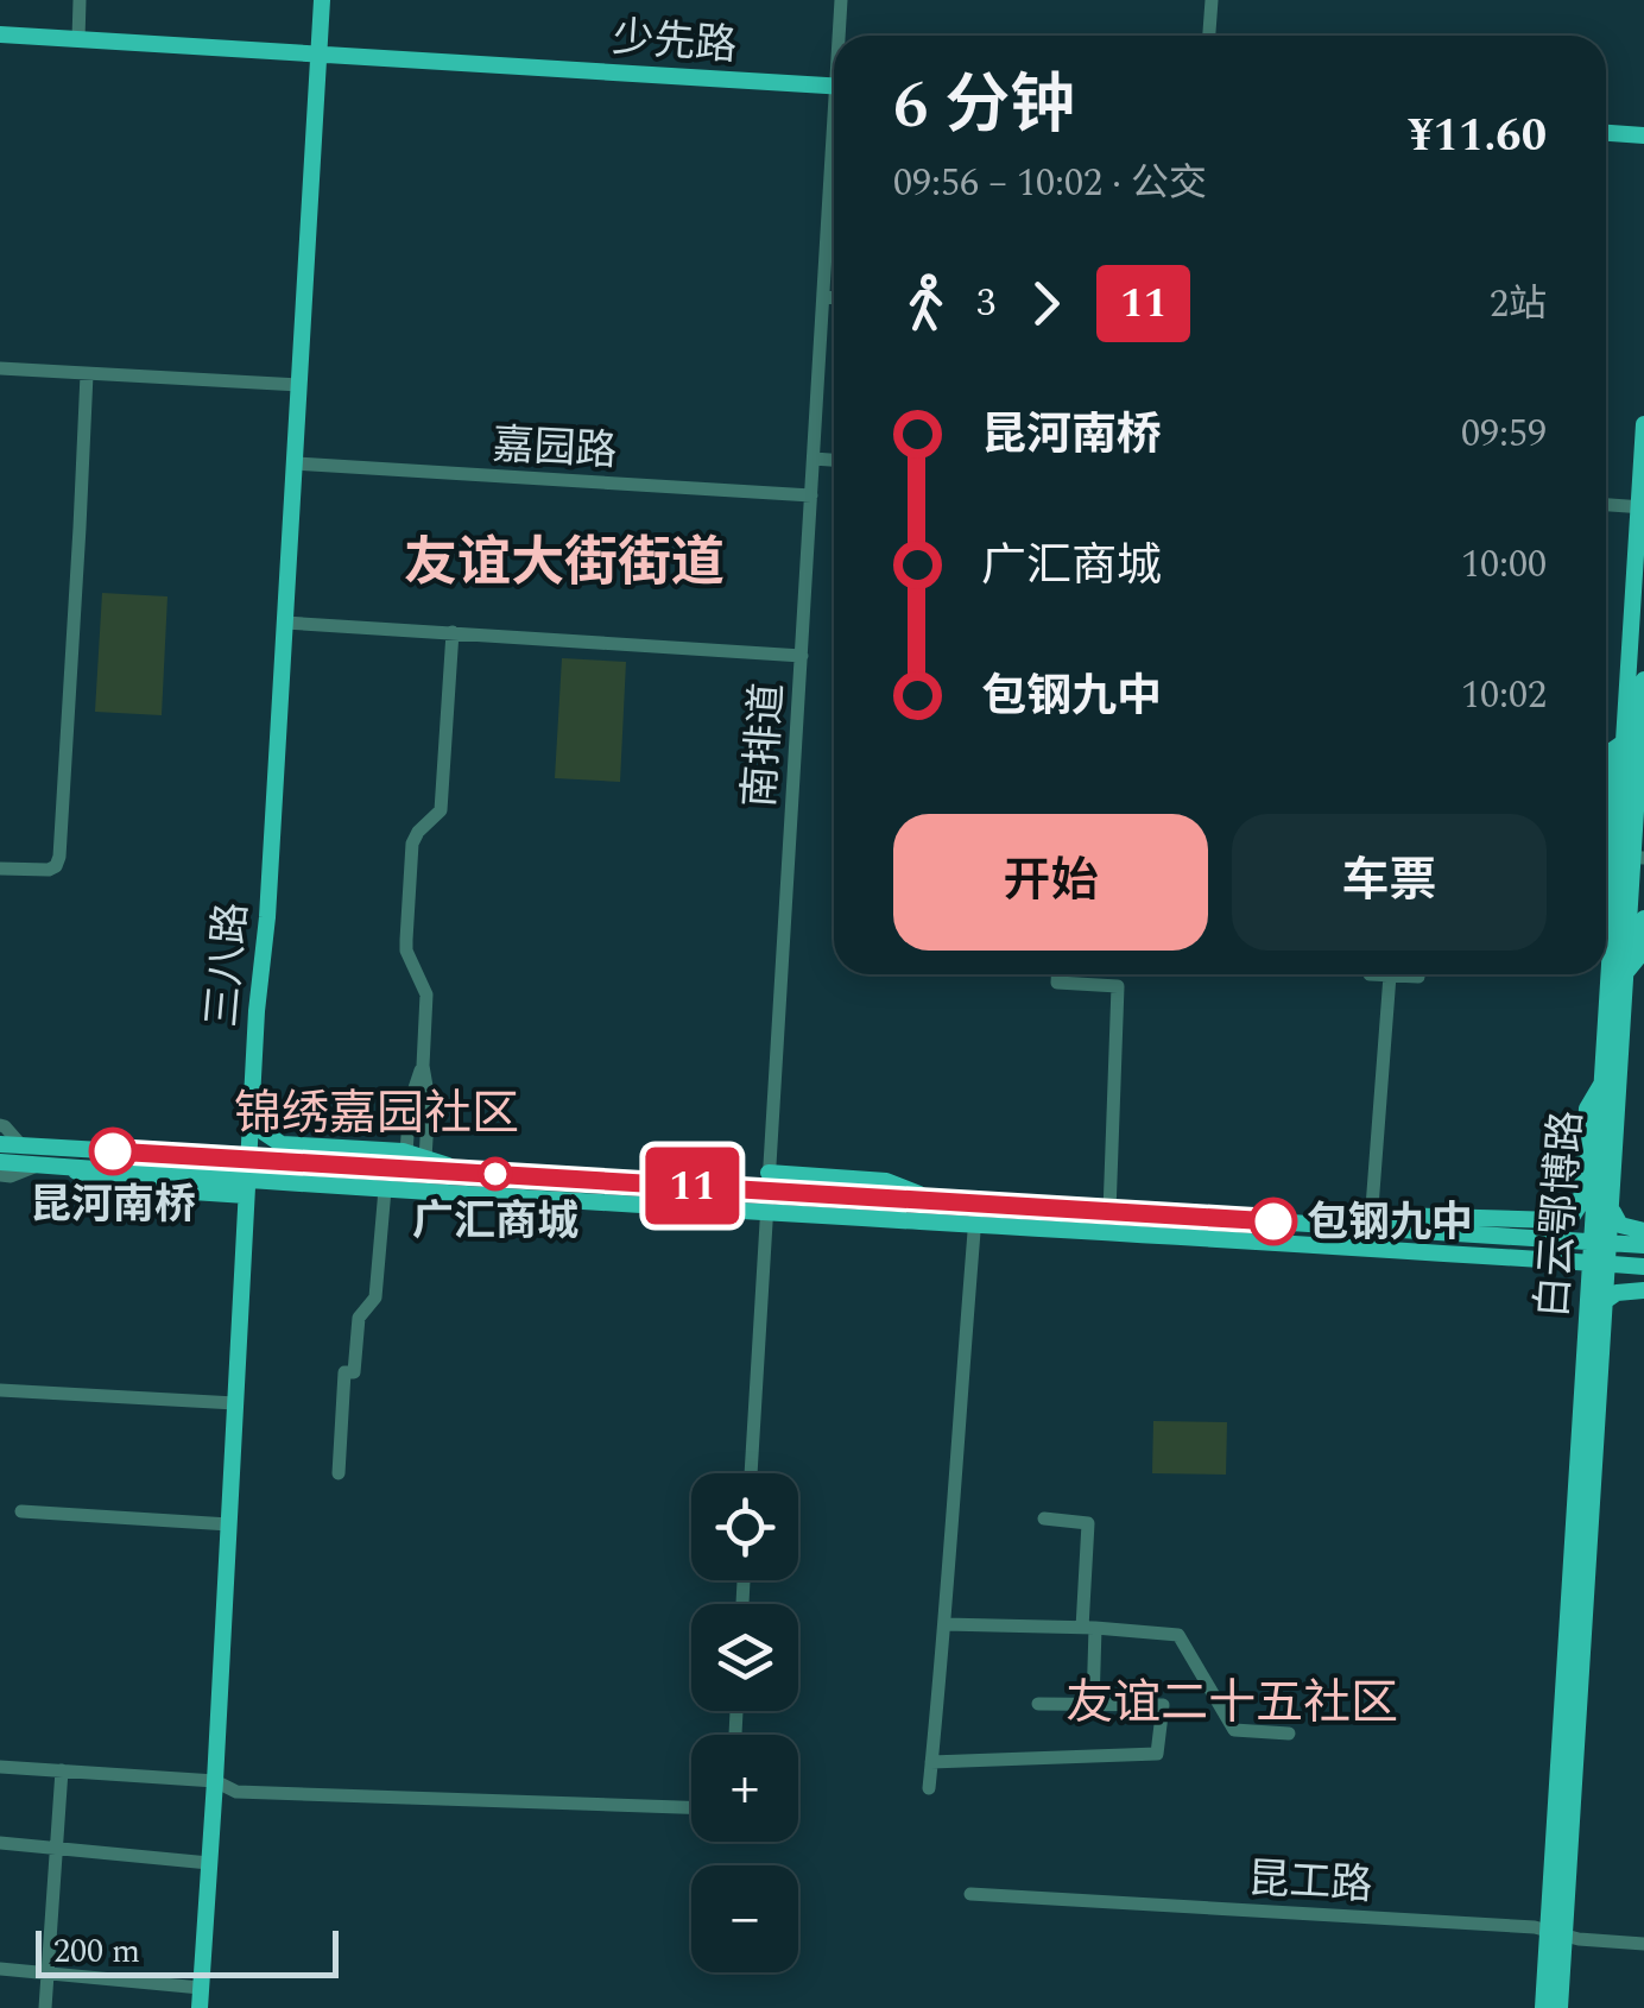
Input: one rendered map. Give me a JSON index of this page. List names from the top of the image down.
{
  "streets": {
    "main road": ["少先路", "三八路", "白云鄂博路"],
    "street": ["嘉园路", "南排道", "昆工路"]
  },
  "crossings": [
    ["少先路", "三八路"],
    ["嘉园路", "南排道"],
    ["嘉园路", "三八路"],
    ["白云鄂博路", "昆工路"]
  ],
  "districts": ["友谊大街街道", "锦绣嘉园社区", "友谊二十五社区"],
  "places": ["昆河南桥", "广汇商城", "包钢九中"],
  "lines": ["bus line 11"],
  "scale_bar": "200 m",
  "page": {
    "on_map": "11",
    "heading": ["6 分钟", "09:56 – 10:02 · 公交", "¥11.60"],
    "legs": ["3", "11", "2站"],
    "list": [
      {
        "name": "昆河南桥",
        "value": "09:59"
      },
      {
        "name": "广汇商城",
        "value": "10:00"
      },
      {
        "name": "包钢九中",
        "value": "10:02"
      }
    ],
    "buttons": ["开始", "车票"],
    "map_buttons": ["+", "−"],
    "scale": "200 m"
  }
}
